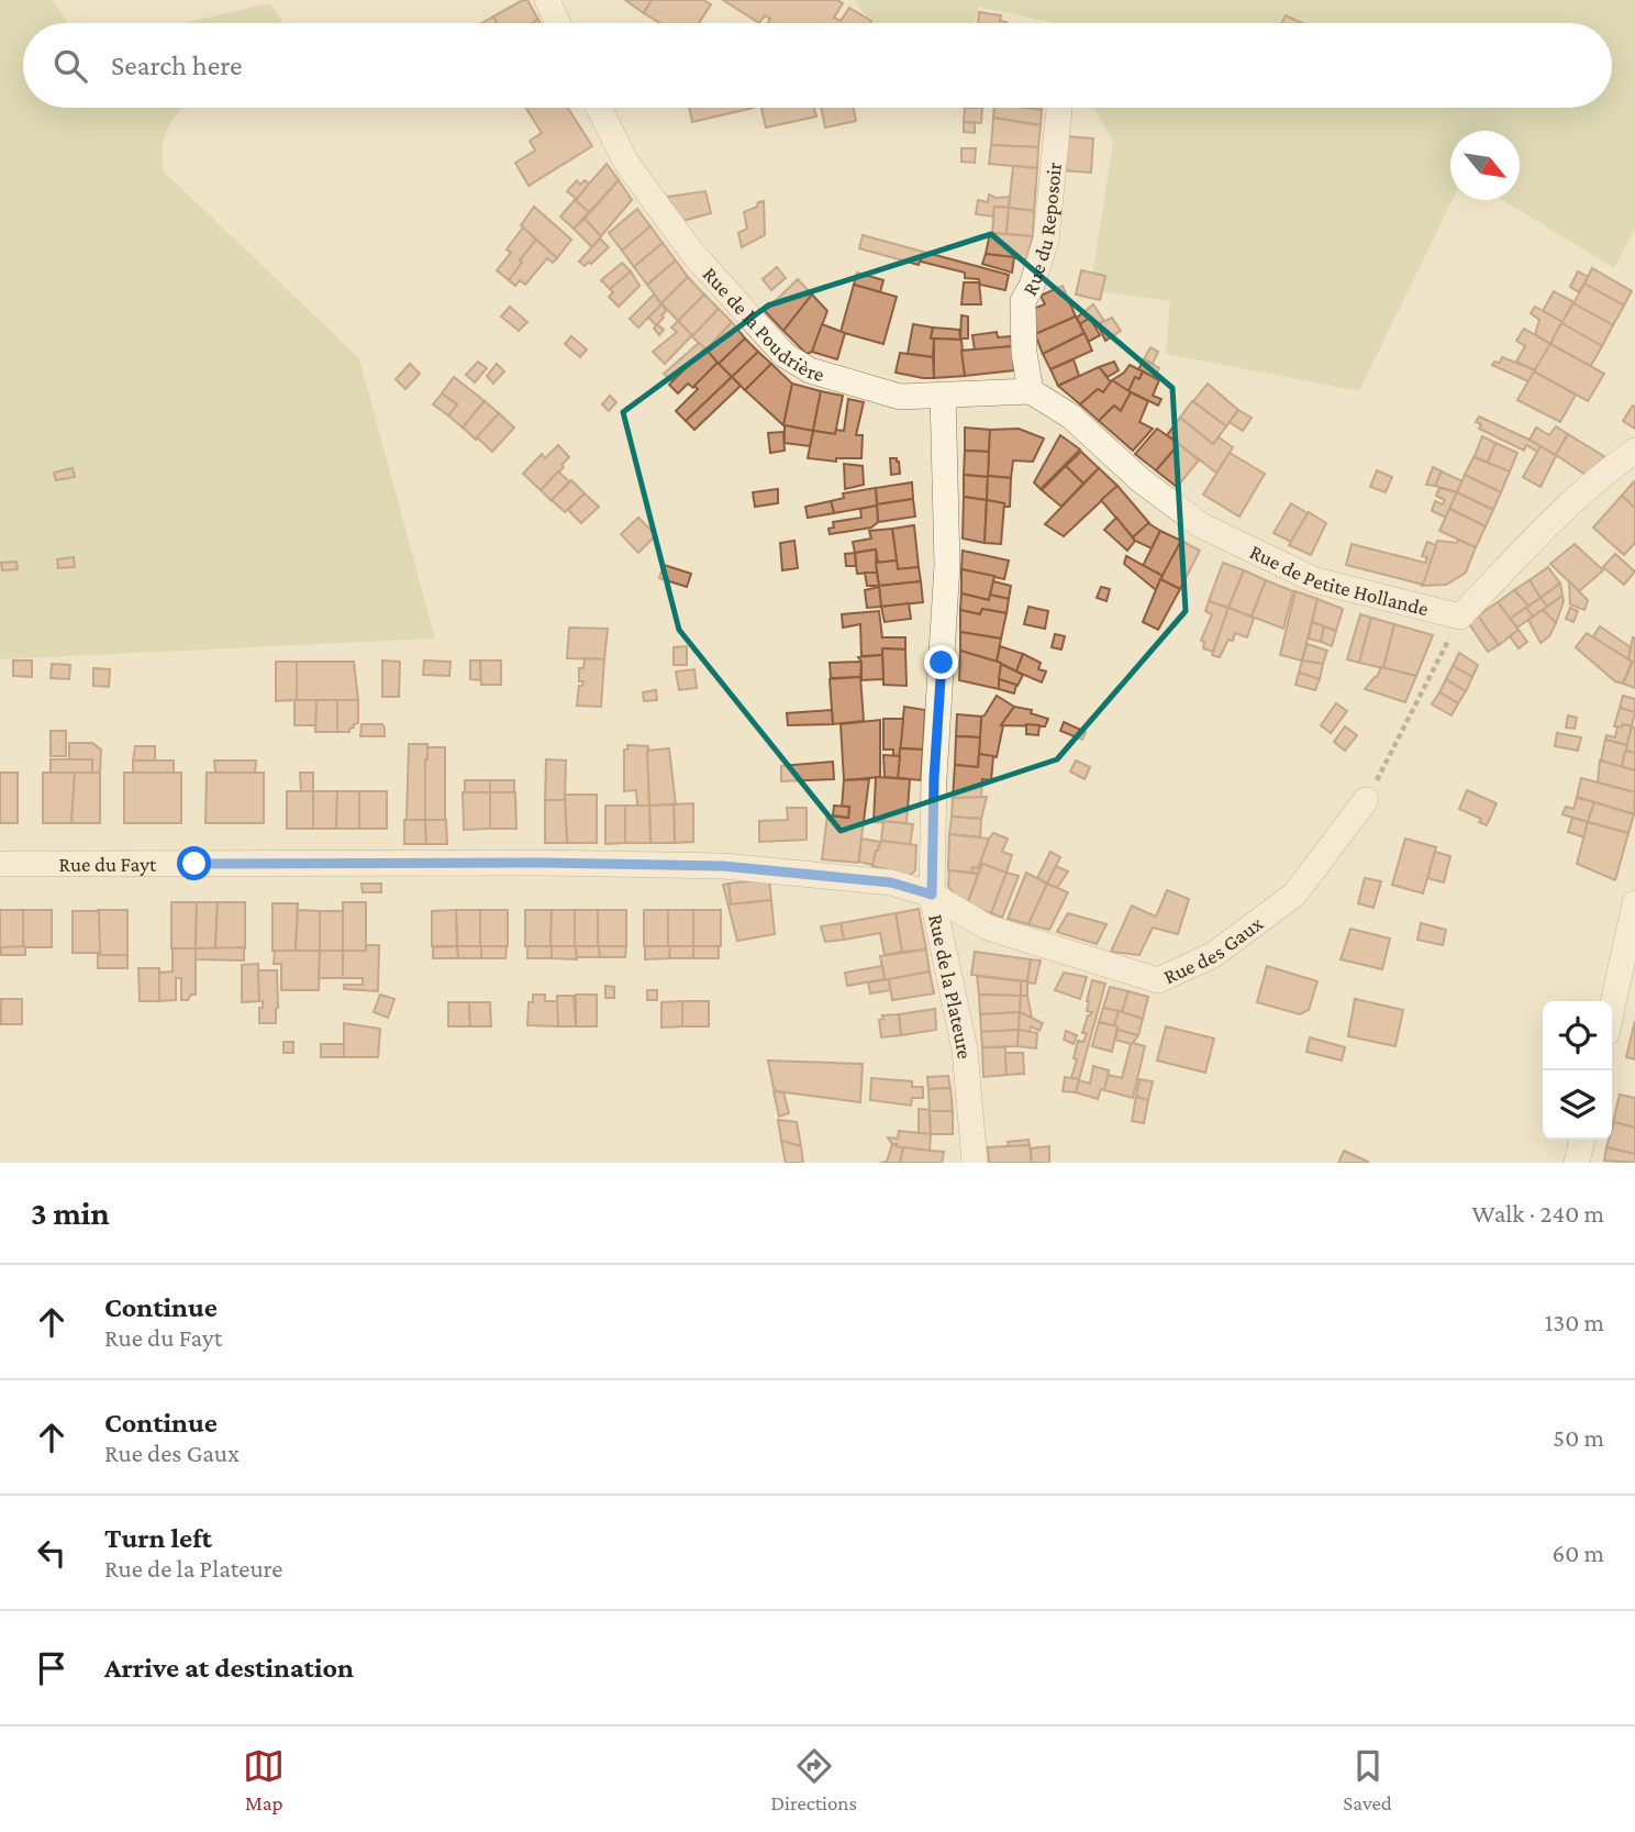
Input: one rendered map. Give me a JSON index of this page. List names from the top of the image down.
{
  "streets": {
    "street": [
      "Rue du Reposoir",
      "Rue de la Poudrière",
      "Rue de Petite Hollande",
      "Rue du Fayt",
      "Rue des Gaux",
      "Rue de la Plateure"
    ]
  },
  "crossings": [
    ["Rue du Reposoir", "Rue de la Poudrière"],
    ["Rue du Reposoir", "Rue de Petite Hollande"],
    ["Rue de la Poudrière", "Rue de Petite Hollande"],
    ["Rue de la Poudrière", "Rue de la Plateure"],
    ["Rue du Fayt", "Rue des Gaux"],
    ["Rue des Gaux", "Rue de la Plateure"]
  ],
  "north": "bottom right",
  "page": {
    "search": "Search here",
    "heading": ["3 min", "Walk · 240 m"],
    "list": [
      ["Continue", "Rue du Fayt", "130 m"],
      ["Continue", "Rue des Gaux", "50 m"],
      ["Turn left", "Rue de la Plateure", "60 m"],
      "Arrive at destination"
    ],
    "nav": ["Map", "Directions", "Saved"]
  }
}
